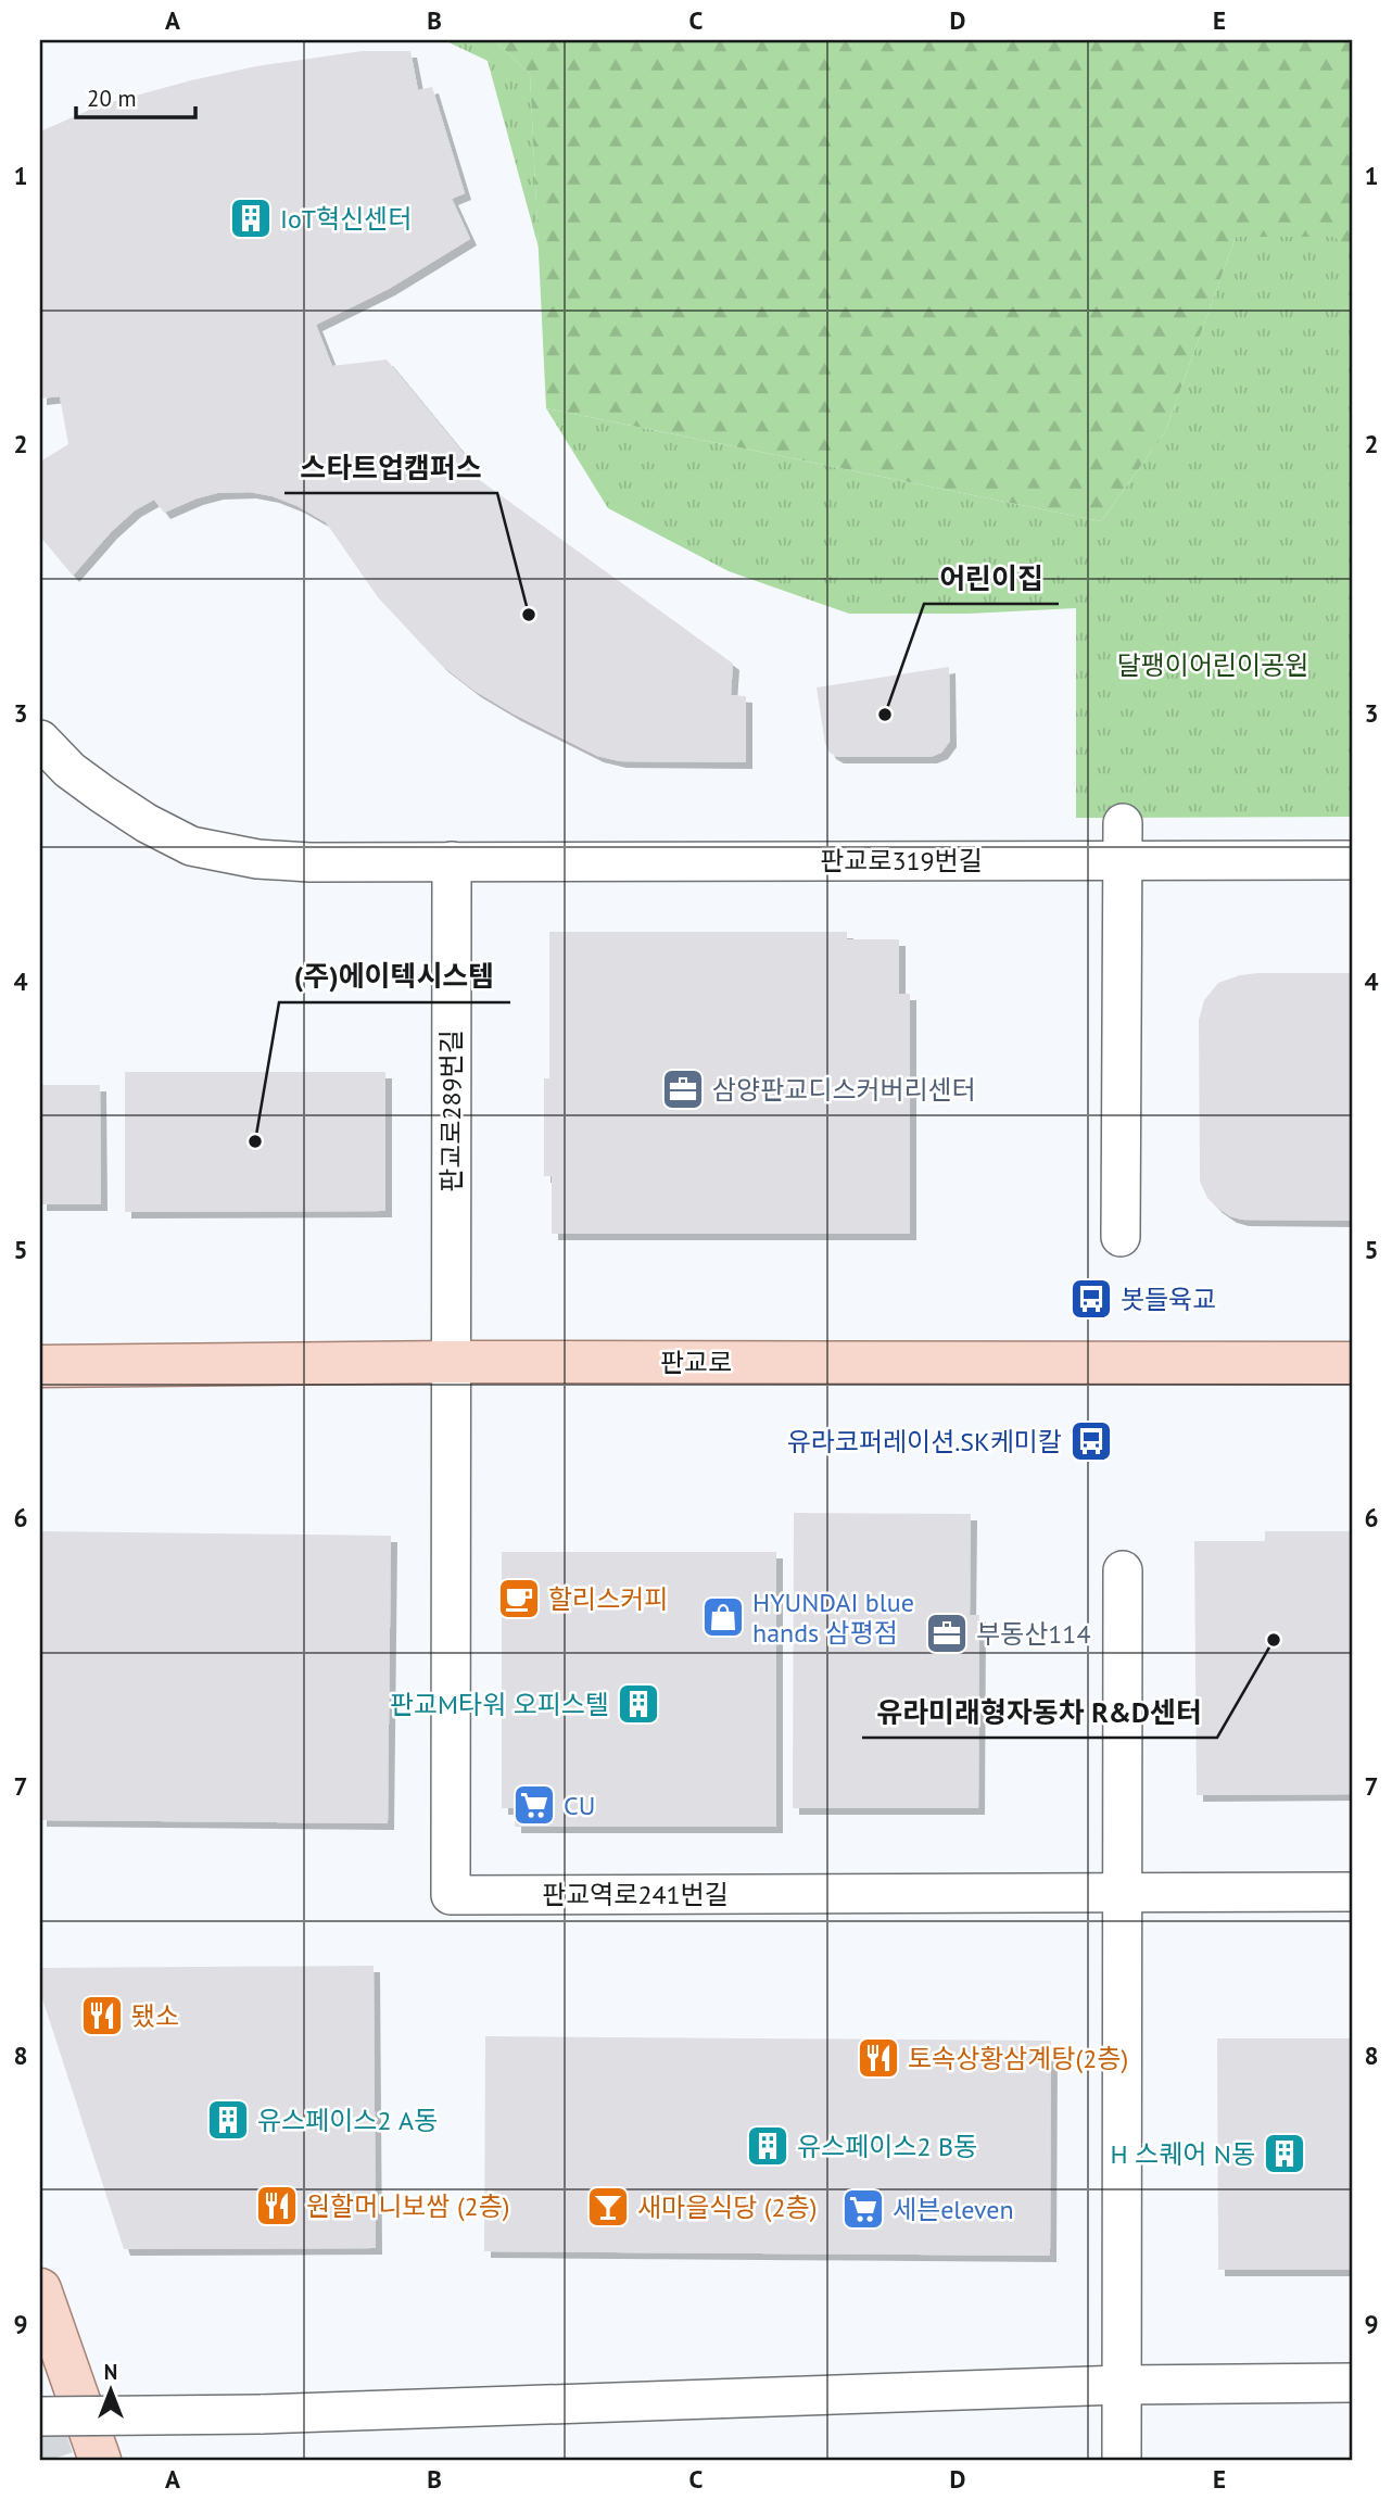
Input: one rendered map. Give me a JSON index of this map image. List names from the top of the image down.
{
  "streets": {
    "main road": ["판교로"],
    "street": ["판교로319번길", "판교로289번길", "판교역로241번길"]
  },
  "crossings": [
    ["판교로319번길", "판교로289번길"],
    ["판교로289번길", "판교로"],
    ["판교로289번길", "판교역로241번길"],
    ["판교로", "판교역로241번길"]
  ],
  "parks": ["달팽이어린이공원"],
  "places": {
    "building": [
      "IoT혁신센터",
      "판교M타워 오피스텔",
      "유스페이스2 A동",
      "유스페이스2 B동",
      "H 스퀘어 N동"
    ],
    "other": [
      "스타트업캠퍼스",
      "어린이집",
      "(주)에이텍시스템",
      "유라미래형자동차 R&D센터"
    ],
    "office": ["삼양판교디스커버리센터", "부동산114"],
    "bus stop": ["봇들육교", "유라코퍼레이션.SK케미칼"],
    "cafe": ["할리스커피"],
    "shop": ["HYUNDAI blue hands 삼평점"],
    "supermarket": ["CU", "세븐eleven"],
    "restaurant": ["됐소", "토속상황삼계탕(2층)", "원할머니보쌈 (2층)"],
    "bar": ["새마을식당 (2층)"]
  },
  "scale_bar": "20 m",
  "north": "top",
  "grid": {
    "columns": [
      "A",
      "B",
      "C",
      "D",
      "E"
    ],
    "rows": [
      "1",
      "2",
      "3",
      "4",
      "5",
      "6",
      "7",
      "8",
      "9"
    ]
  }
}
